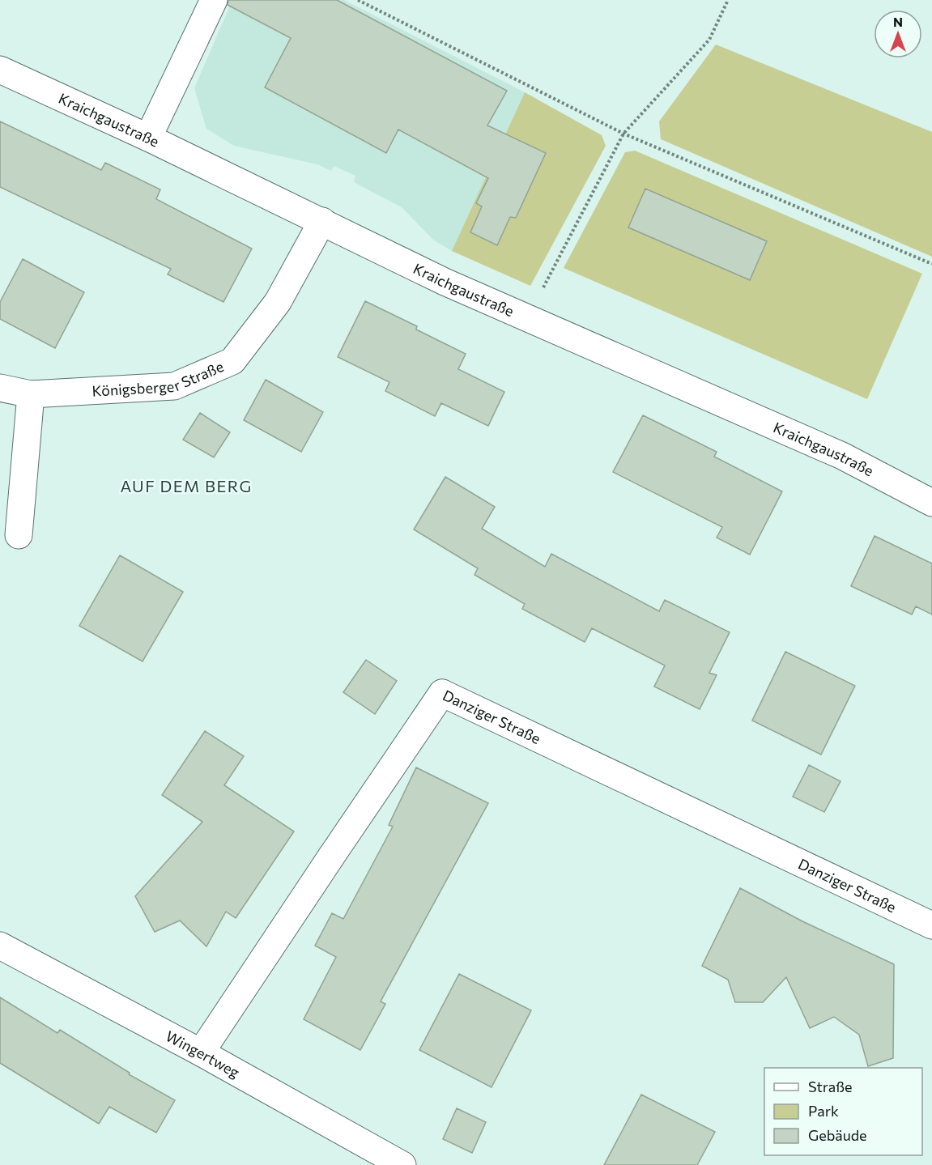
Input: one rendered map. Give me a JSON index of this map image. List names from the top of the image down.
{
  "streets": {
    "street": [
      "Kraichgaustraße",
      "Königsberger Straße",
      "Danziger Straße",
      "Wingertweg"
    ]
  },
  "crossings": [
    ["Kraichgaustraße", "Königsberger Straße"],
    ["Danziger Straße", "Wingertweg"]
  ],
  "districts": ["AUF DEM BERG"],
  "legend": ["Straße", "Park", "Gebäude"],
  "north": "top"
}
